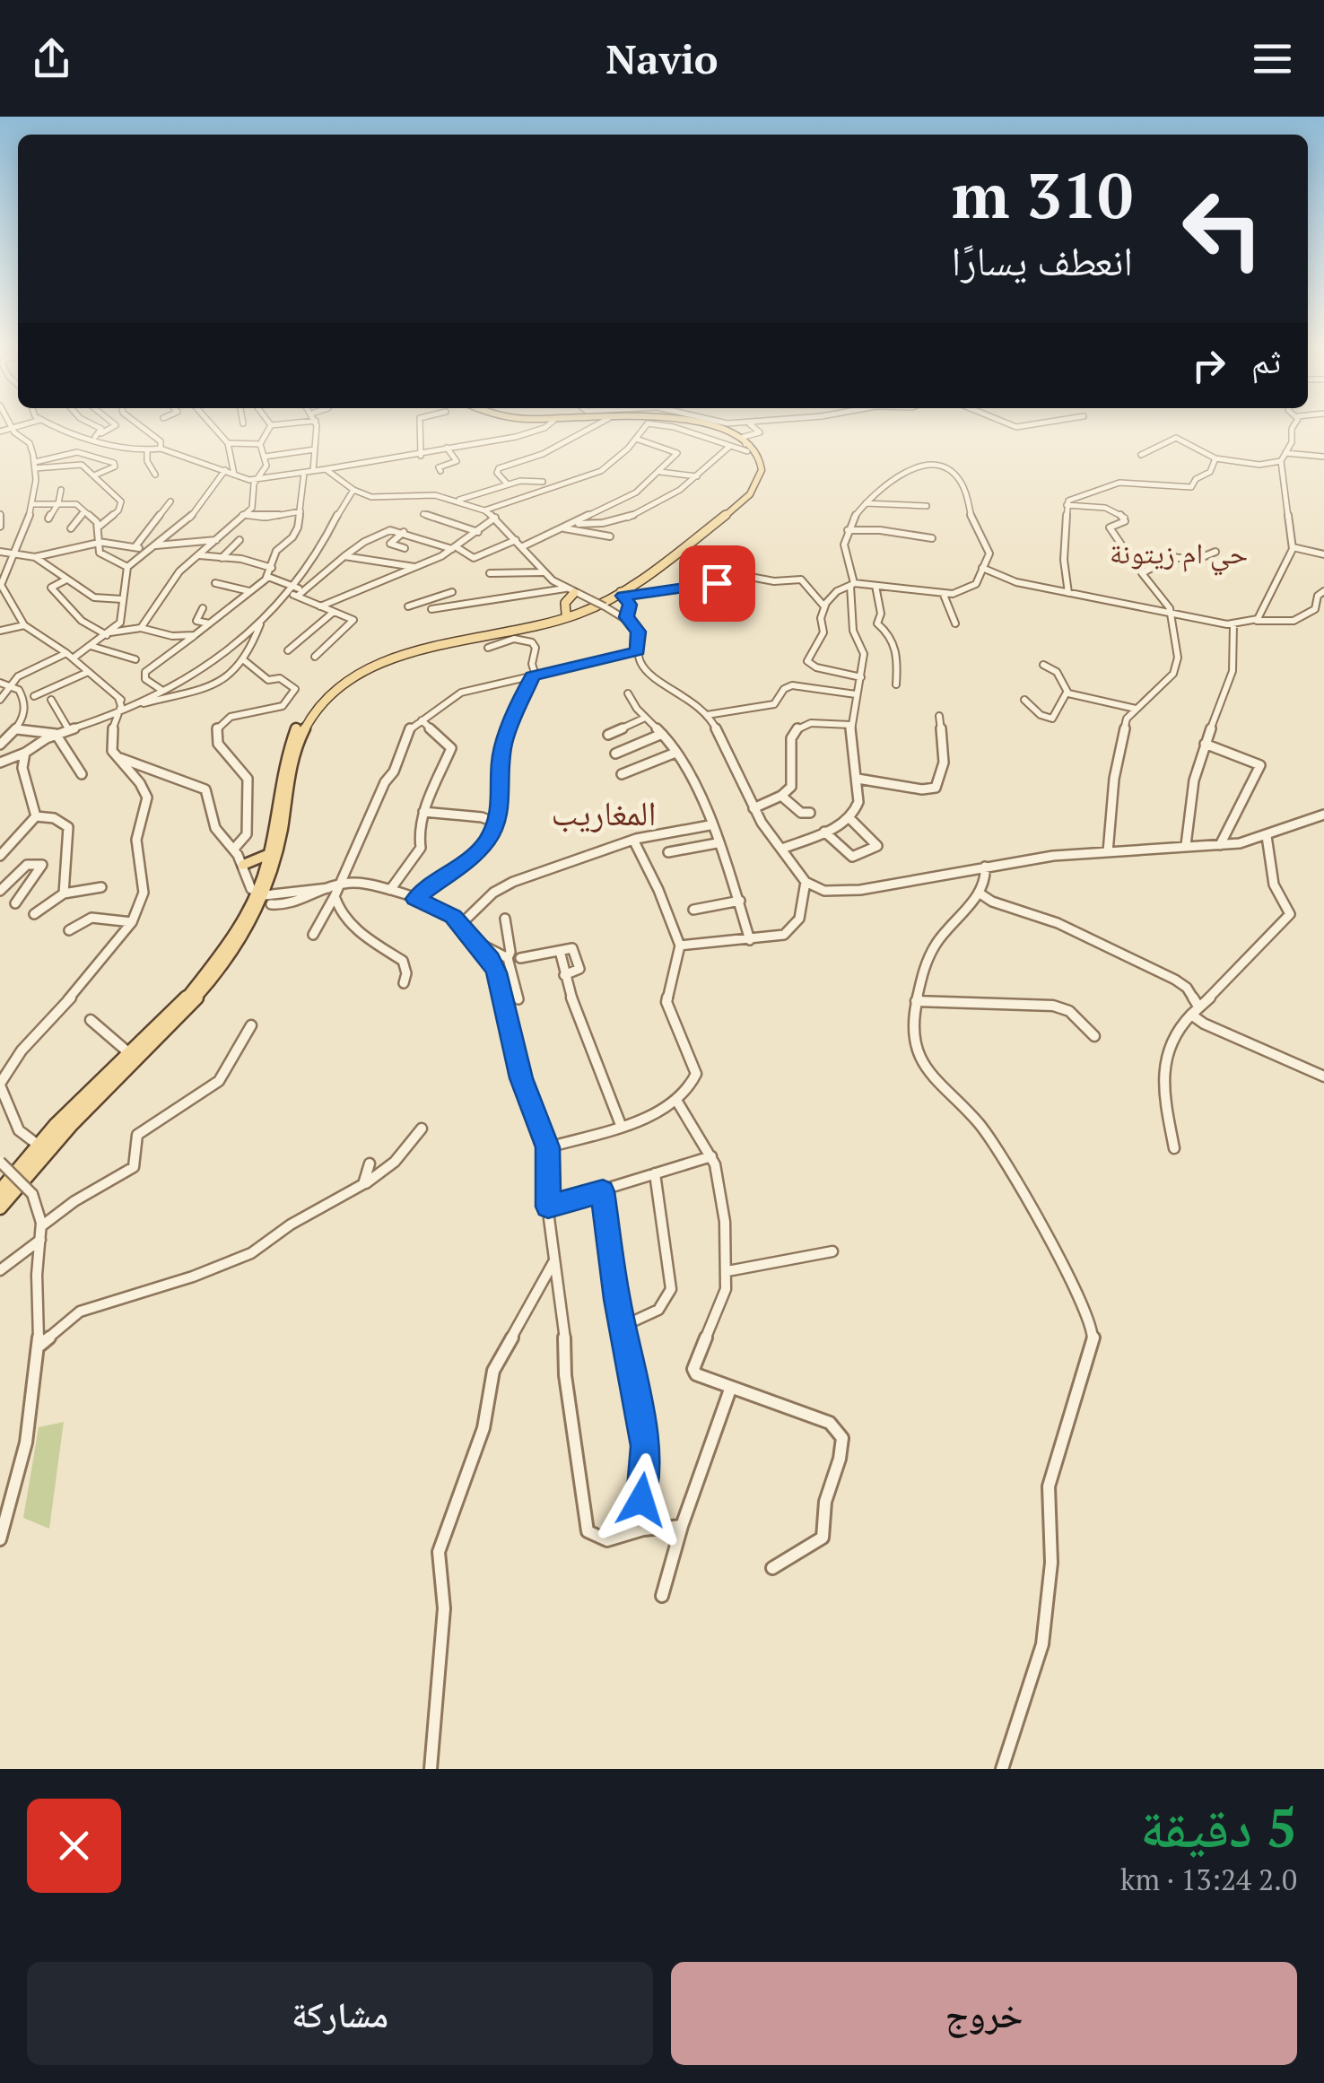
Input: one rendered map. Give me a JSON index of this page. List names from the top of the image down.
{
  "districts": ["حي ام زيتونة", "المغاريب"],
  "page": {
    "header": "Navio",
    "turn": ["310 m", "انعطف يسارًا"],
    "then": "ثم",
    "heading": ["5 دقيقة", "2.0 km · 13:24"],
    "buttons": ["خروج", "مشاركة"]
  }
}
